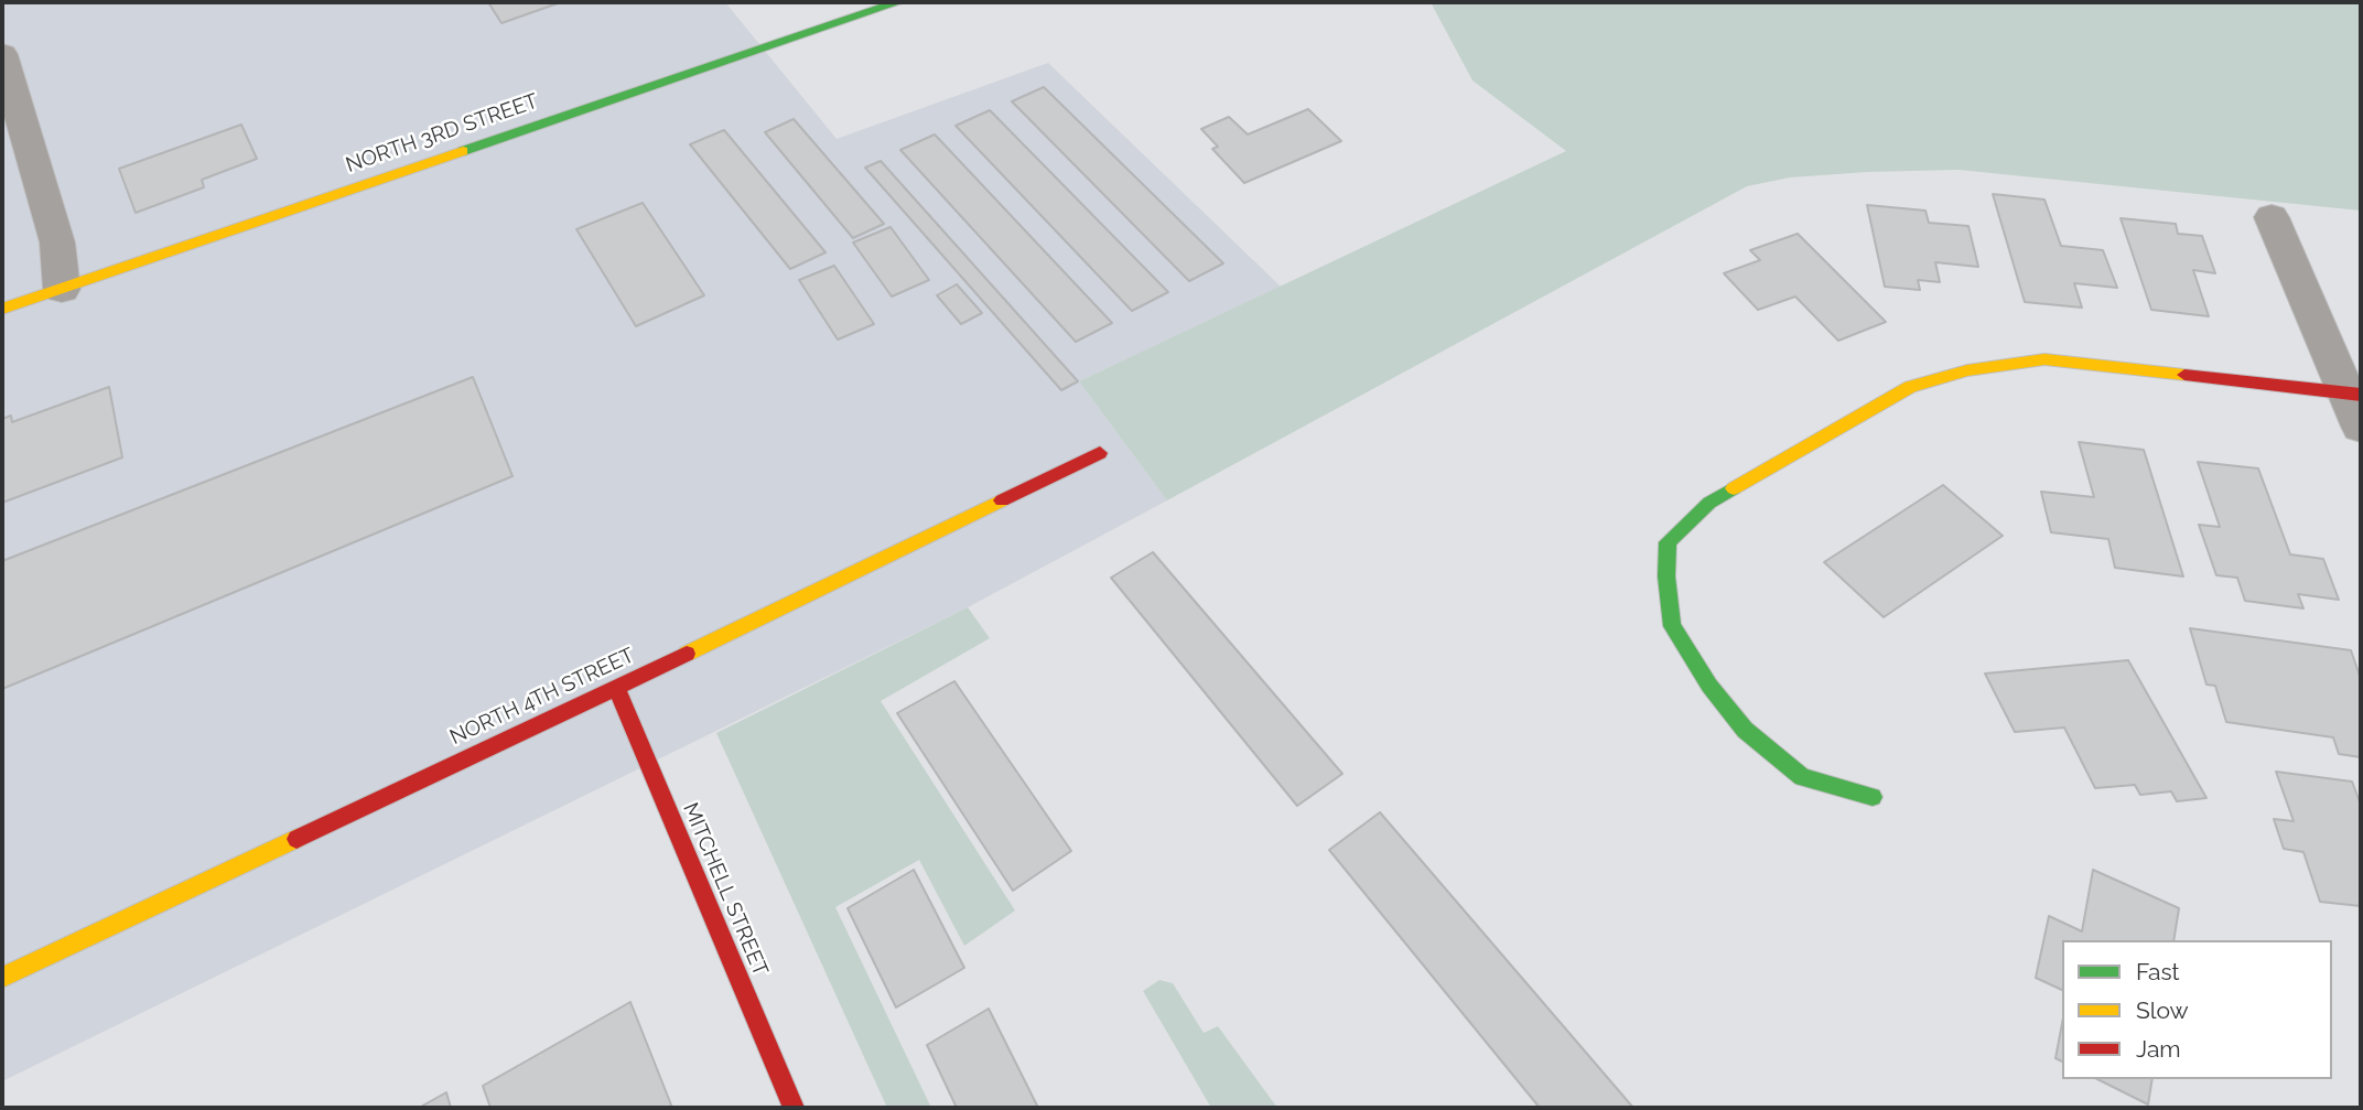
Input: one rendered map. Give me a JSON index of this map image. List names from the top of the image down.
{
  "streets": {
    "street": ["NORTH 3RD STREET", "NORTH 4TH STREET", "MITCHELL STREET"]
  },
  "crossings": [
    ["NORTH 4TH STREET", "MITCHELL STREET"]
  ],
  "legend": ["Fast", "Slow", "Jam"]
}
